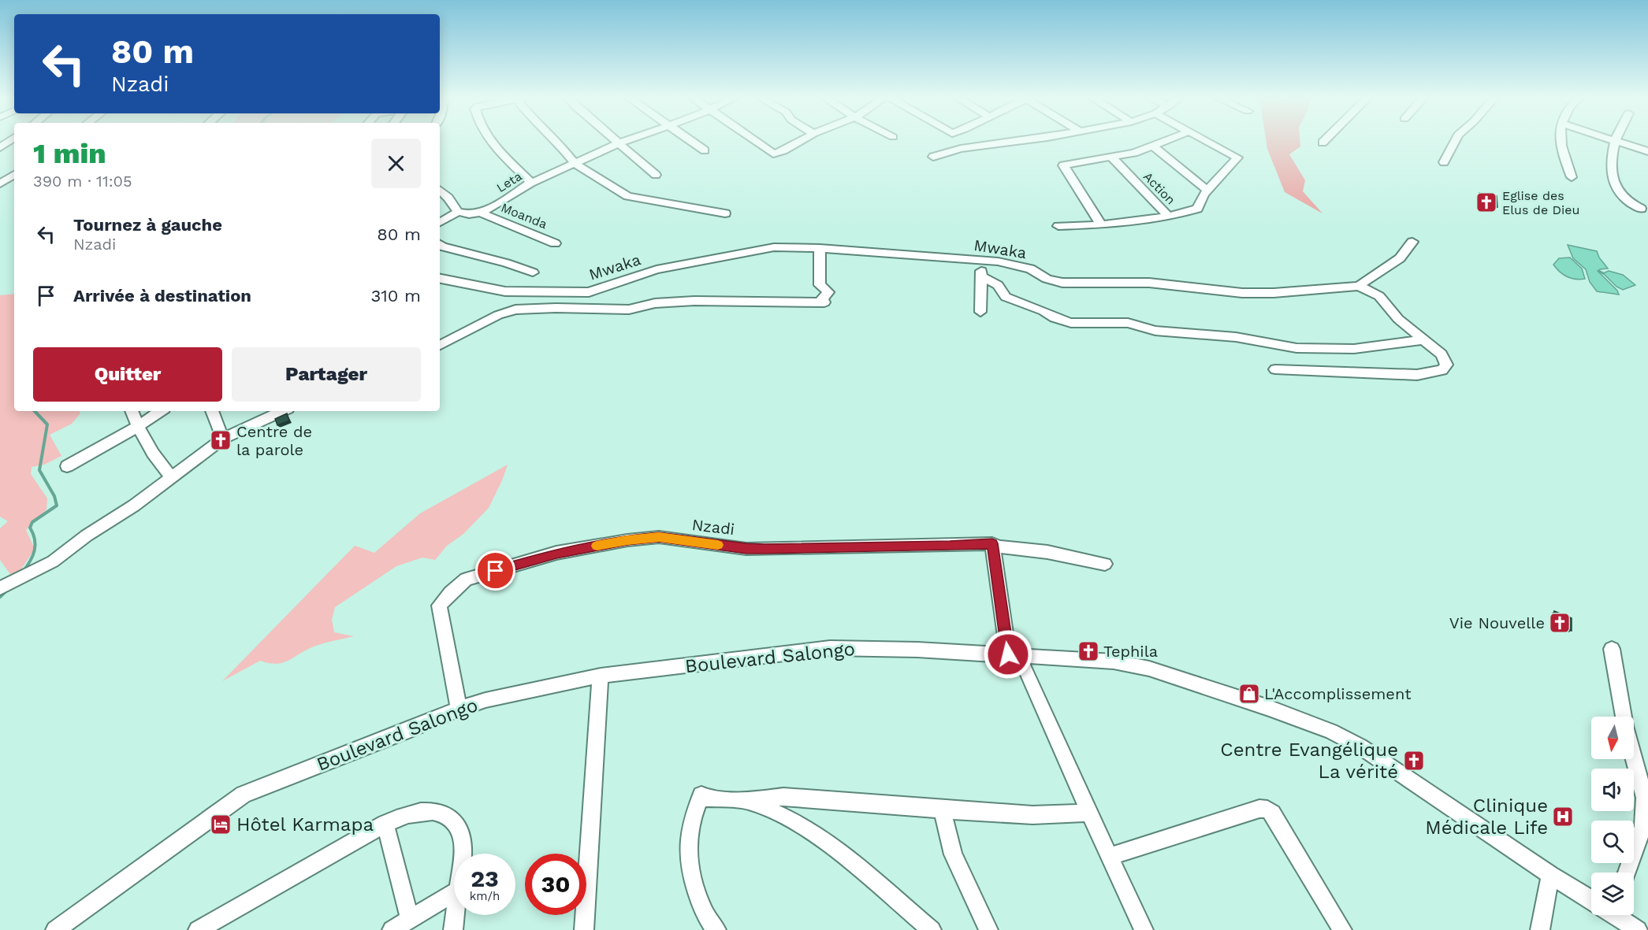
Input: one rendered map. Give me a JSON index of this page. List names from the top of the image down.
{
  "streets": {
    "street": [
      "Leta",
      "Action",
      "Moanda",
      "Mwaka",
      "Nzadi",
      "Boulevard Salongo"
    ]
  },
  "crossings": [
    ["Leta", "Moanda"],
    ["Nzadi", "Boulevard Salongo"]
  ],
  "places": {
    "church": [
      "Eglise des Elus de Dieu",
      "Centre de la parole",
      "Vie Nouvelle",
      "Tephila",
      "Centre Evangélique La vérité"
    ],
    "shop": ["L'Accomplissement"],
    "hospital": ["Clinique Médicale Life"],
    "hotel": ["Hôtel Karmapa"]
  },
  "north": "bottom",
  "page": {
    "turn": ["80 m", "Nzadi"],
    "heading": ["1 min", "390 m · 11:05"],
    "list": [
      {
        "name": "Tournez à gauche",
        "note": "Nzadi",
        "value": "80 m"
      },
      {
        "name": "Arrivée à destination",
        "value": "310 m"
      }
    ],
    "buttons": ["Quitter", "Partager"],
    "speed": "23 km/h",
    "limit": "30"
  }
}
